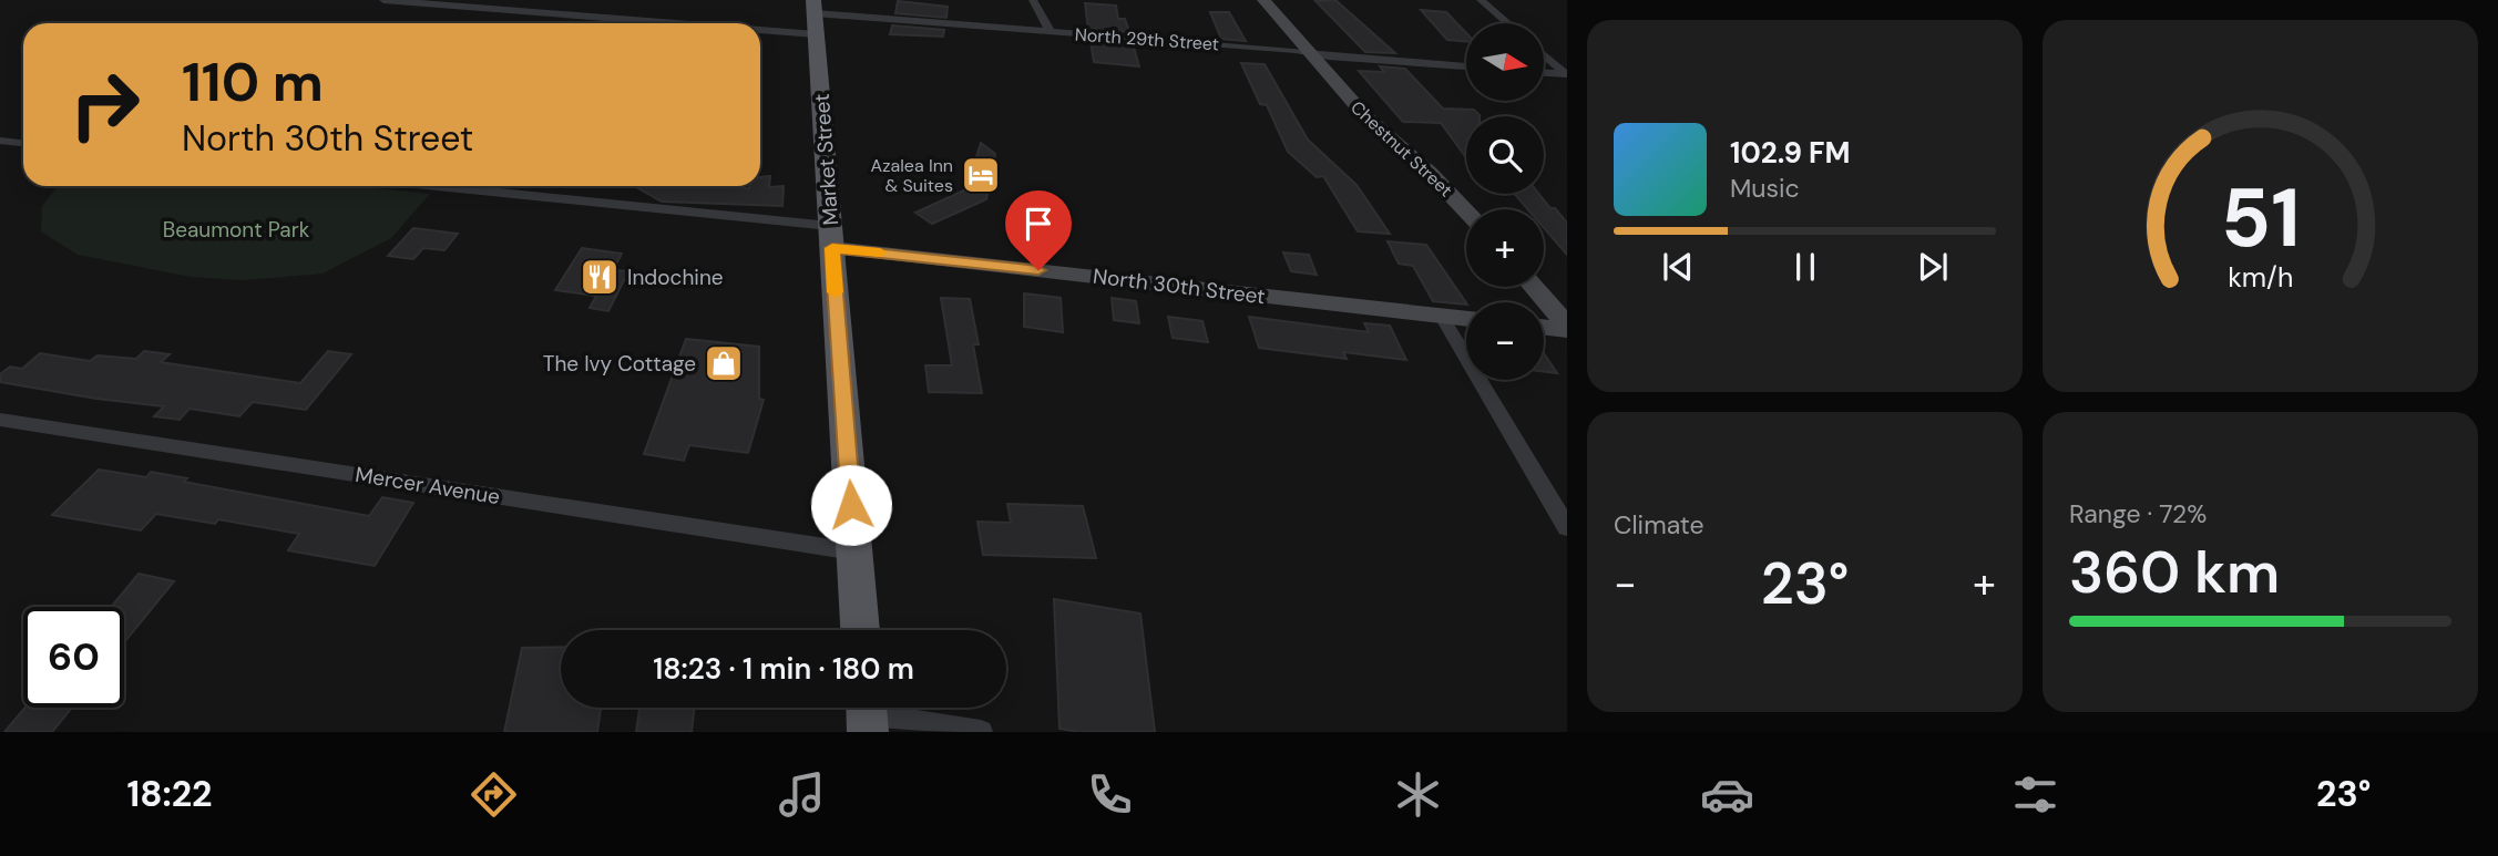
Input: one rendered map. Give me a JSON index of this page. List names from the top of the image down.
{
  "streets": {
    "main road": ["Market Street"],
    "street": [
      "North 29th Street",
      "Chestnut Street",
      "North 30th Street",
      "Mercer Avenue"
    ]
  },
  "crossings": [
    ["North 29th Street", "Chestnut Street"],
    ["North 29th Street", "Market Street"],
    ["Market Street", "North 30th Street"],
    ["Market Street", "Mercer Avenue"]
  ],
  "parks": ["Beaumont Park"],
  "places": {
    "hotel": ["Azalea Inn & Suites"],
    "restaurant": ["Indochine"],
    "shop": ["The Ivy Cottage"]
  },
  "north": "right",
  "page": {
    "map_buttons": ["+", "−"],
    "turn": ["110 m", "North 30th Street"],
    "song": ["102.9 FM", "Music"],
    "tile": [
      "Climate",
      ["Range · 72%", "360 km"]
    ],
    "heat": ["−", "23°", "+"],
    "limit": "60",
    "trip": "18:23 · 1 min · 180 m",
    "tabs": ["18:22", "23°"],
    "gauge": ["51", "km/h"]
  }
}
